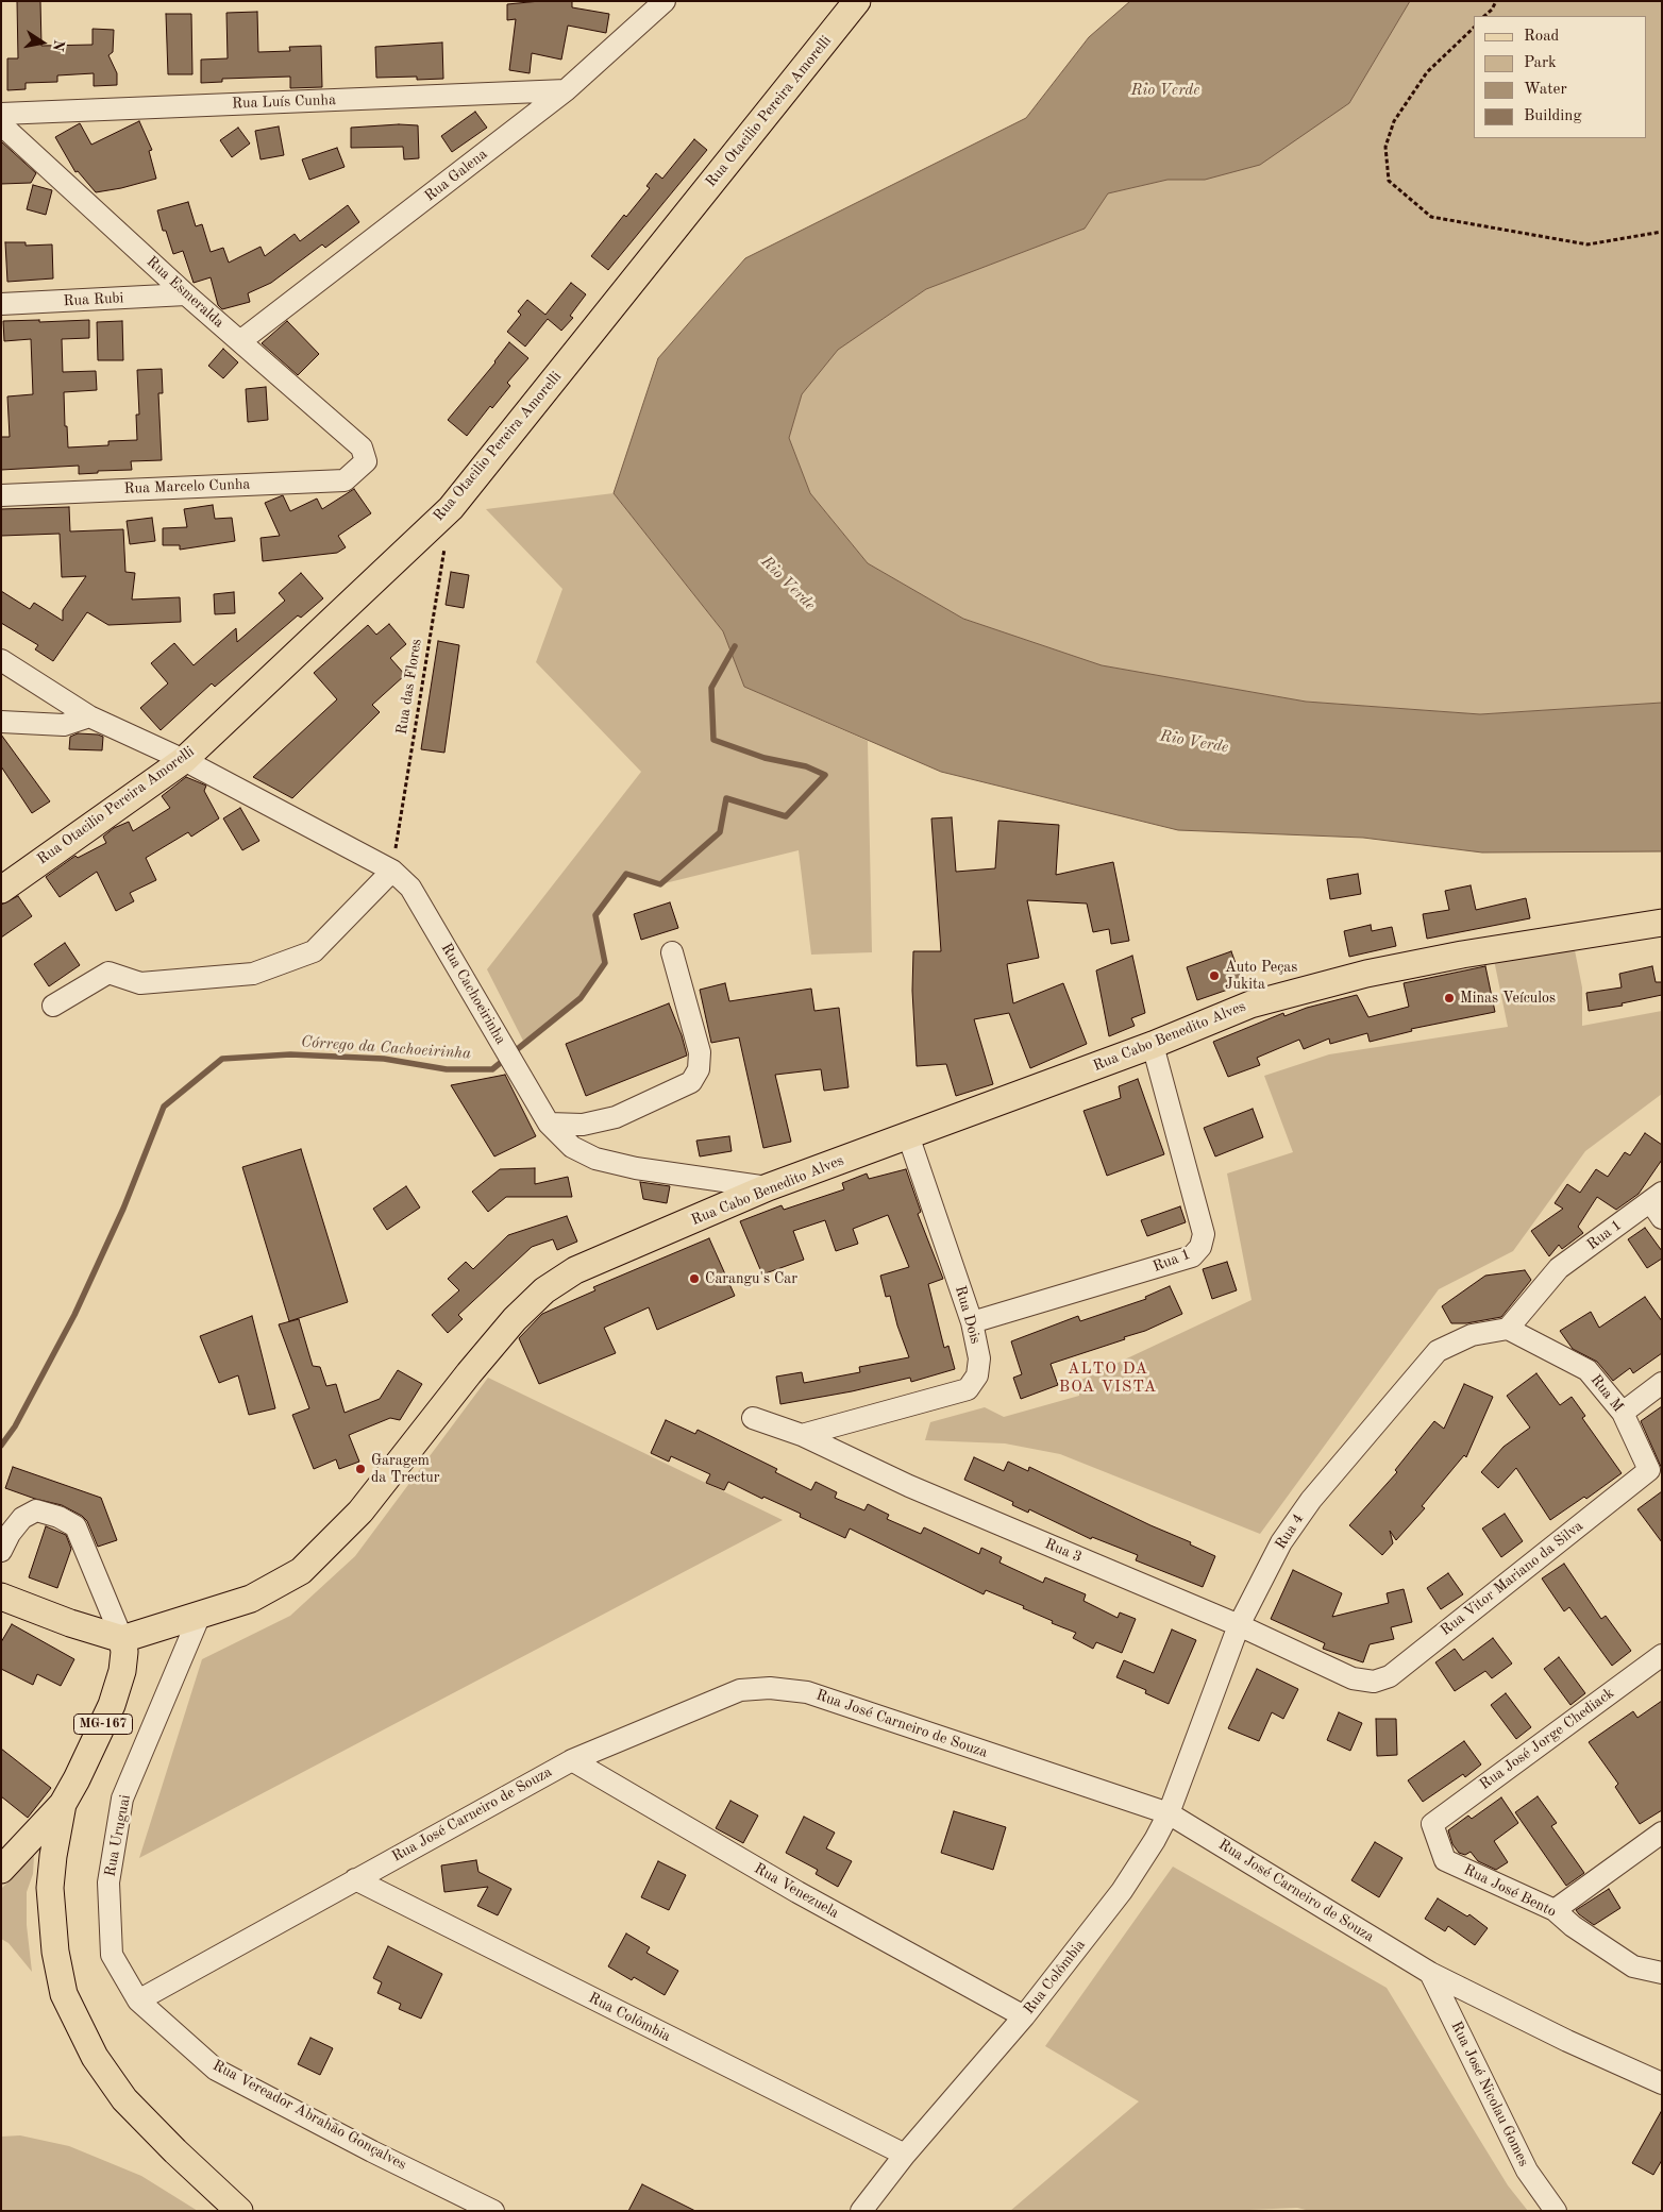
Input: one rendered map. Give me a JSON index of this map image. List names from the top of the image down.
{
  "streets": {
    "main road": ["Rua Otacilio Pereira Amorelli", "Rua Cabo Benedito Alves", "MG-167"],
    "street": [
      "Rua Luís Cunha",
      "Rua Galena",
      "Rua Esmeralda",
      "Rua Rubi",
      "Rua Marcelo Cunha",
      "Rua Cachoeirinha",
      "Rua 1",
      "Rua Dois",
      "Rua M",
      "Rua 4",
      "Rua 3",
      "Rua Vitor Mariano da Silva",
      "Rua José Carneiro de Souza",
      "Rua José Jorge Chediack",
      "Rua Uruguai",
      "Rua Venezuela",
      "Rua José Bento",
      "Rua Colômbia",
      "Rua José Nicolau Gomes",
      "Rua Vereador Abrahão Gonçalves"
    ],
    "path": ["Rua das Flores"]
  },
  "crossings": [
    ["Rua Luís Cunha", "Rua Galena"],
    ["Rua Otacilio Pereira Amorelli", "Rua das Flores"],
    ["Rua Otacilio Pereira Amorelli", "Rua Cachoeirinha"],
    ["Rua Galena", "Rua Esmeralda"],
    ["Rua Esmeralda", "Rua Rubi"],
    ["Rua Esmeralda", "Rua Marcelo Cunha"],
    ["Rua das Flores", "Rua Cachoeirinha"],
    ["Rua Cachoeirinha", "Rua Cabo Benedito Alves"],
    ["Rua Cabo Benedito Alves", "Rua 1"],
    ["Rua Cabo Benedito Alves", "Rua Dois"],
    ["Rua Cabo Benedito Alves", "MG-167"],
    ["Rua Cabo Benedito Alves", "Rua Uruguai"],
    ["Rua 1", "Rua Dois"],
    ["Rua 1", "Rua M"],
    ["Rua 1", "Rua 4"],
    ["Rua Dois", "Rua 3"],
    ["Rua M", "Rua 4"],
    ["Rua M", "Rua Vitor Mariano da Silva"],
    ["Rua 4", "Rua 3"],
    ["Rua 4", "Rua José Carneiro de Souza"],
    ["Rua 4", "Rua Colômbia"],
    ["Rua 3", "Rua Vitor Mariano da Silva"],
    ["Rua José Carneiro de Souza", "Rua Uruguai"],
    ["Rua José Carneiro de Souza", "Rua Venezuela"],
    ["Rua José Carneiro de Souza", "Rua Colômbia"],
    ["Rua José Carneiro de Souza", "Rua José Nicolau Gomes"],
    ["Rua José Carneiro de Souza", "Rua Vereador Abrahão Gonçalves"],
    ["Rua José Jorge Chediack", "Rua José Bento"],
    ["Rua Uruguai", "Rua Vereador Abrahão Gonçalves"],
    ["Rua Venezuela", "Rua Colômbia"]
  ],
  "districts": ["ALTO DA BOA VISTA"],
  "water": ["Rio Verde", "Córrego da Cachoeirinha"],
  "places": [
    "Auto Peças Jukita",
    "Minas Veículos",
    "Carangu's Car",
    "Garagem da Trectur"
  ],
  "legend": [
    "Road",
    "Park",
    "Water",
    "Building"
  ],
  "north": "right"
}
